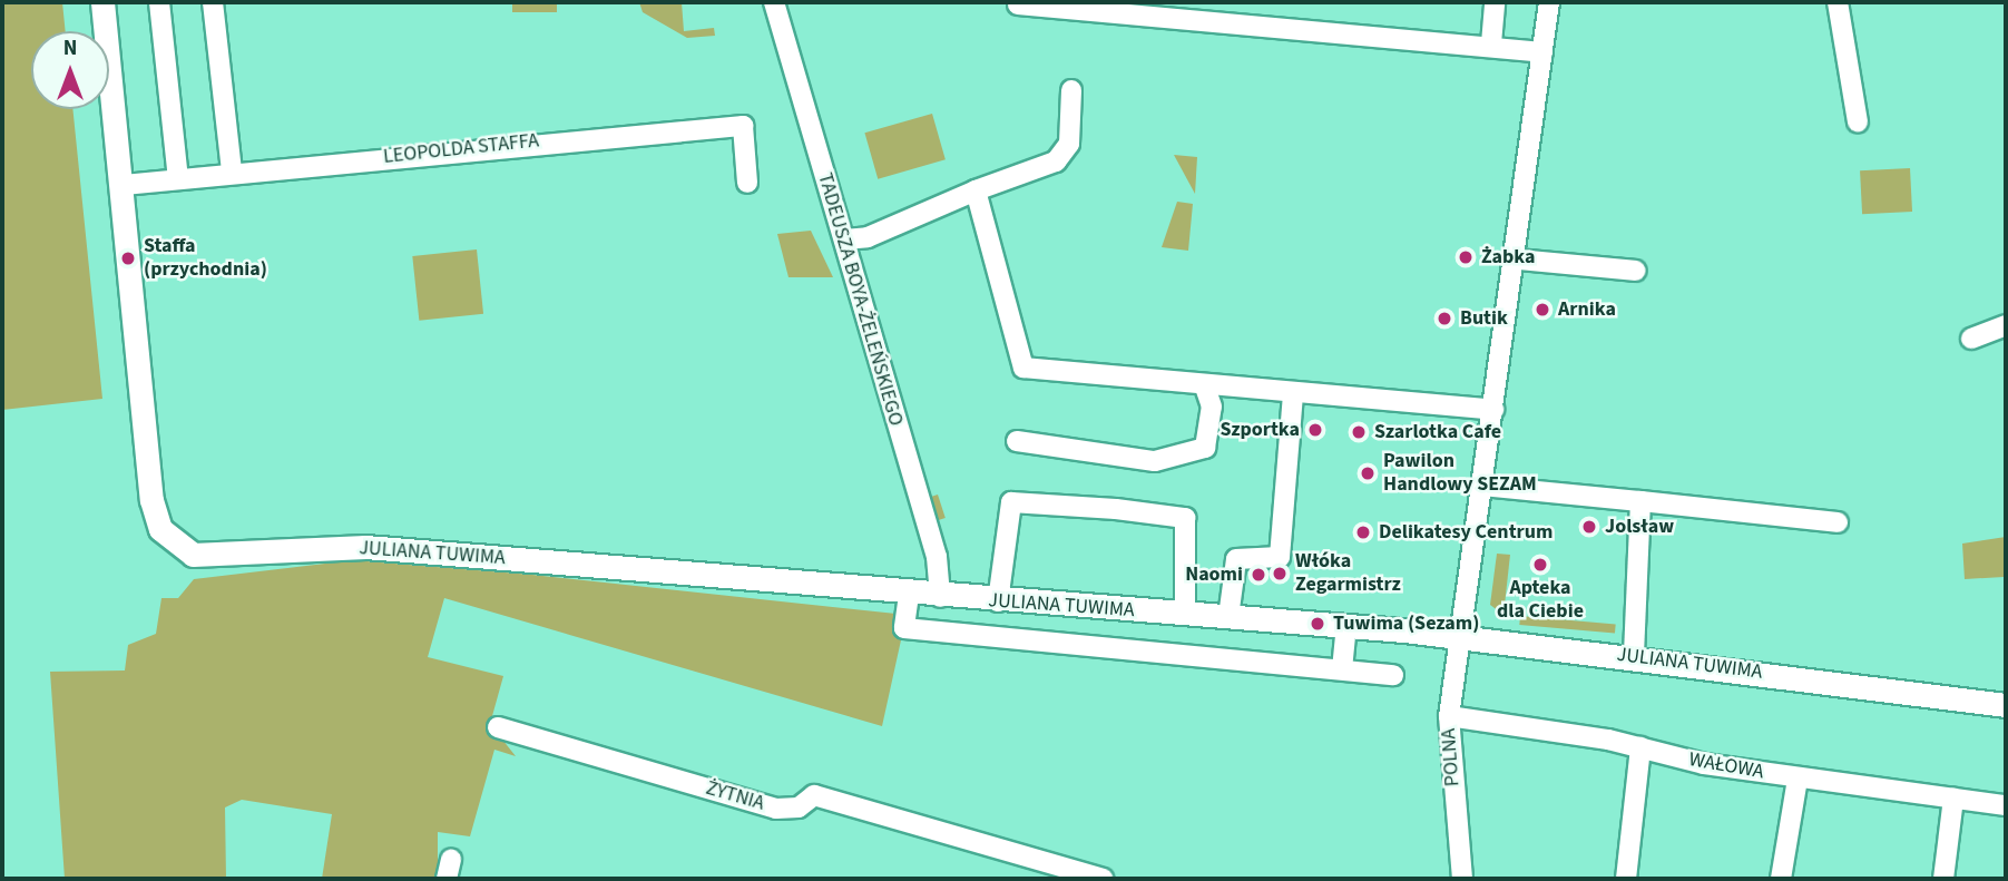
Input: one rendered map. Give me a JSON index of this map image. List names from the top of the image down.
{
  "streets": {
    "street": [
      "LEOPOLDA STAFFA",
      "TADEUSZA BOYA-ŻELEŃSKIEGO",
      "JULIANA TUWIMA",
      "POLNA",
      "WAŁOWA",
      "ŻYTNIA"
    ]
  },
  "crossings": [
    ["LEOPOLDA STAFFA", "JULIANA TUWIMA"],
    ["TADEUSZA BOYA-ŻELEŃSKIEGO", "JULIANA TUWIMA"],
    ["JULIANA TUWIMA", "POLNA"],
    ["POLNA", "WAŁOWA"]
  ],
  "places": [
    "Żabka",
    "Staffa (przychodnia)",
    "Arnika",
    "Butik",
    "Szportka",
    "Szarlotka Cafe",
    "Pawilon Handlowy SEZAM",
    "Jolsław",
    "Delikatesy Centrum",
    "Apteka dla Ciebie",
    "Włóka Zegarmistrz",
    "Naomi",
    "Tuwima (Sezam)"
  ],
  "north": "top"
}
